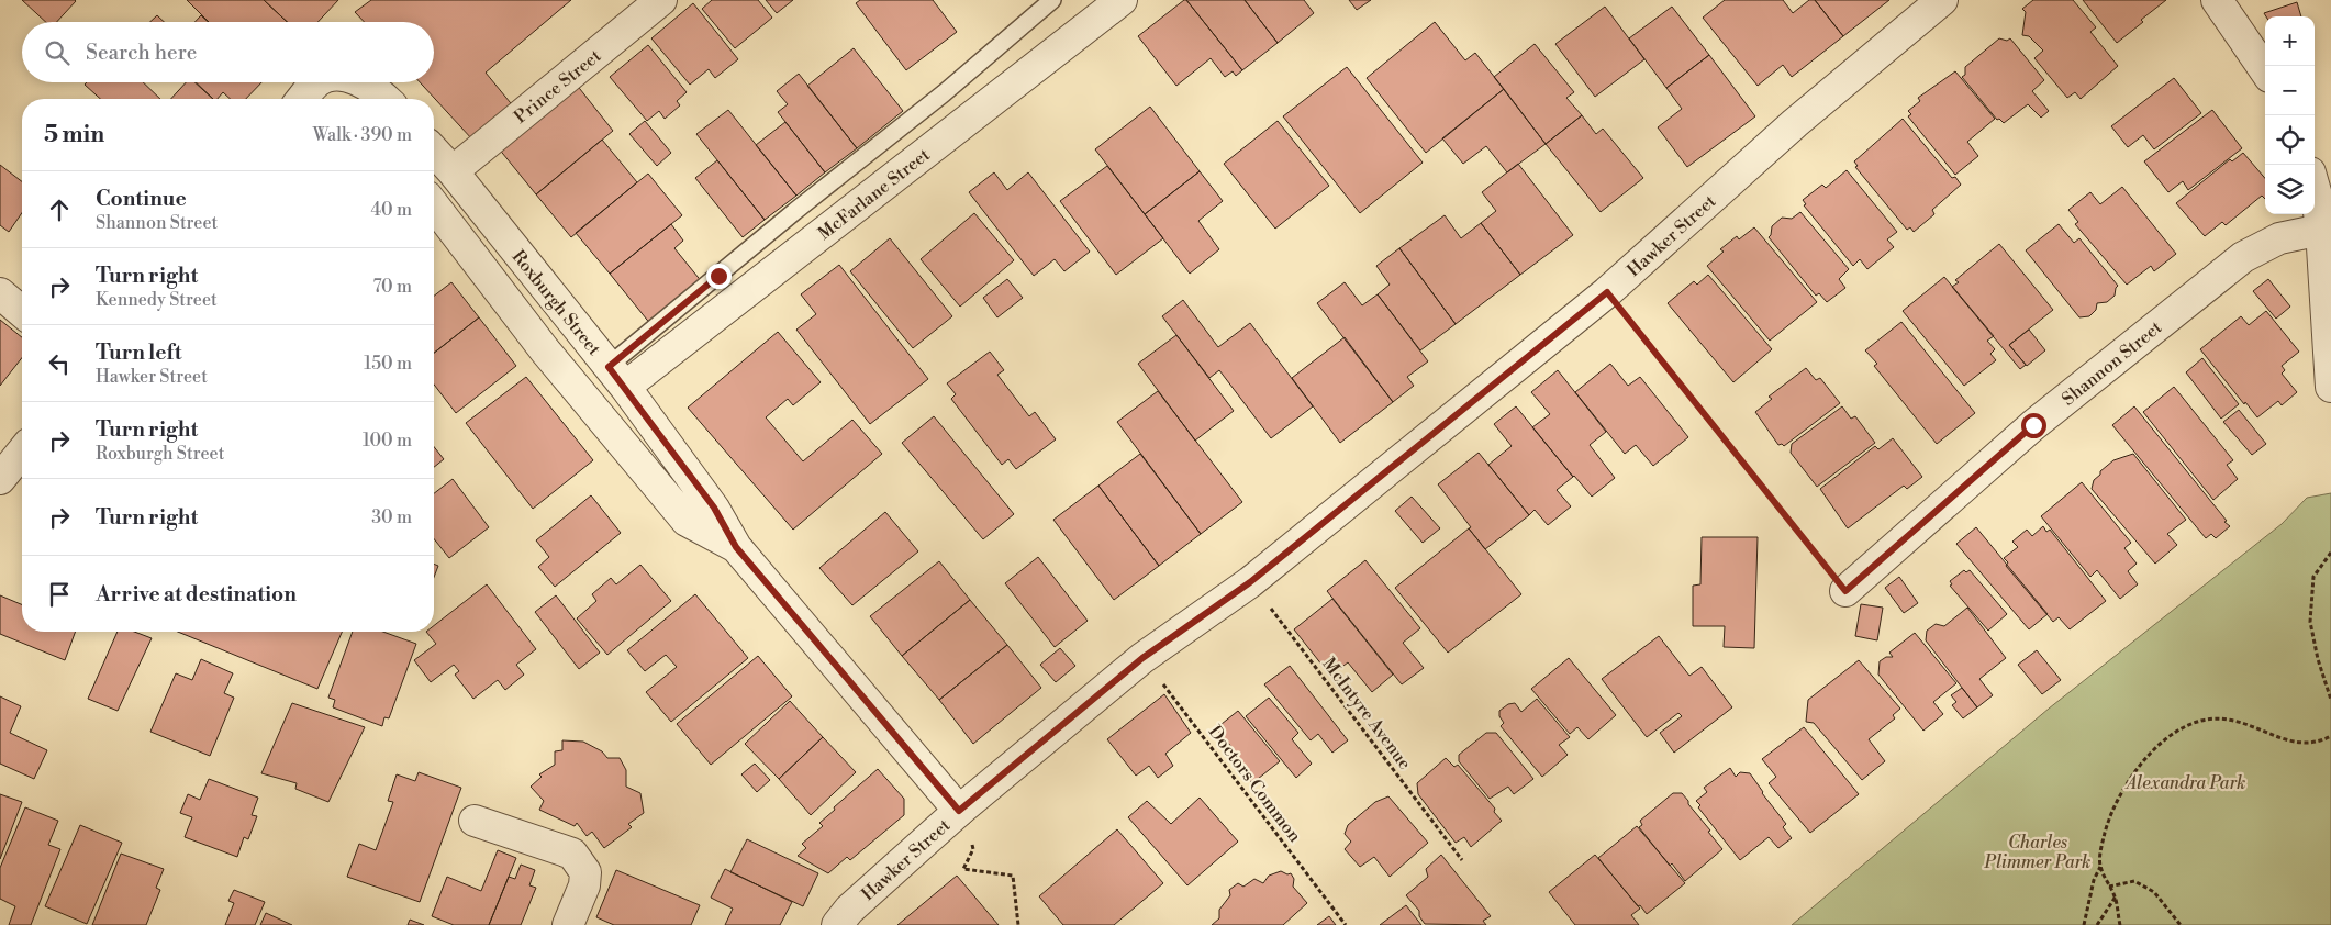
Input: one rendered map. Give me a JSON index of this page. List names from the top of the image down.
{
  "streets": {
    "street": [
      "Prince Street",
      "McFarlane Street",
      "Hawker Street",
      "Roxburgh Street",
      "Shannon Street"
    ],
    "path": ["McIntyre Avenue", "Doctors Common"]
  },
  "crossings": [
    ["Prince Street", "Roxburgh Street"],
    ["McFarlane Street", "Roxburgh Street"],
    ["Hawker Street", "Roxburgh Street"],
    ["Hawker Street", "McIntyre Avenue"],
    ["Hawker Street", "Doctors Common"]
  ],
  "parks": ["Alexandra Park", "Charles Plimmer Park"],
  "page": {
    "map_buttons": ["+", "−"],
    "search": "Search here",
    "heading": ["5 min", "Walk · 390 m"],
    "list": [
      ["Continue", "Shannon Street", "40 m"],
      ["Turn right", "Kennedy Street", "70 m"],
      ["Turn left", "Hawker Street", "150 m"],
      ["Turn right", "Roxburgh Street", "100 m"],
      ["Turn right", "30 m"],
      "Arrive at destination"
    ]
  }
}
